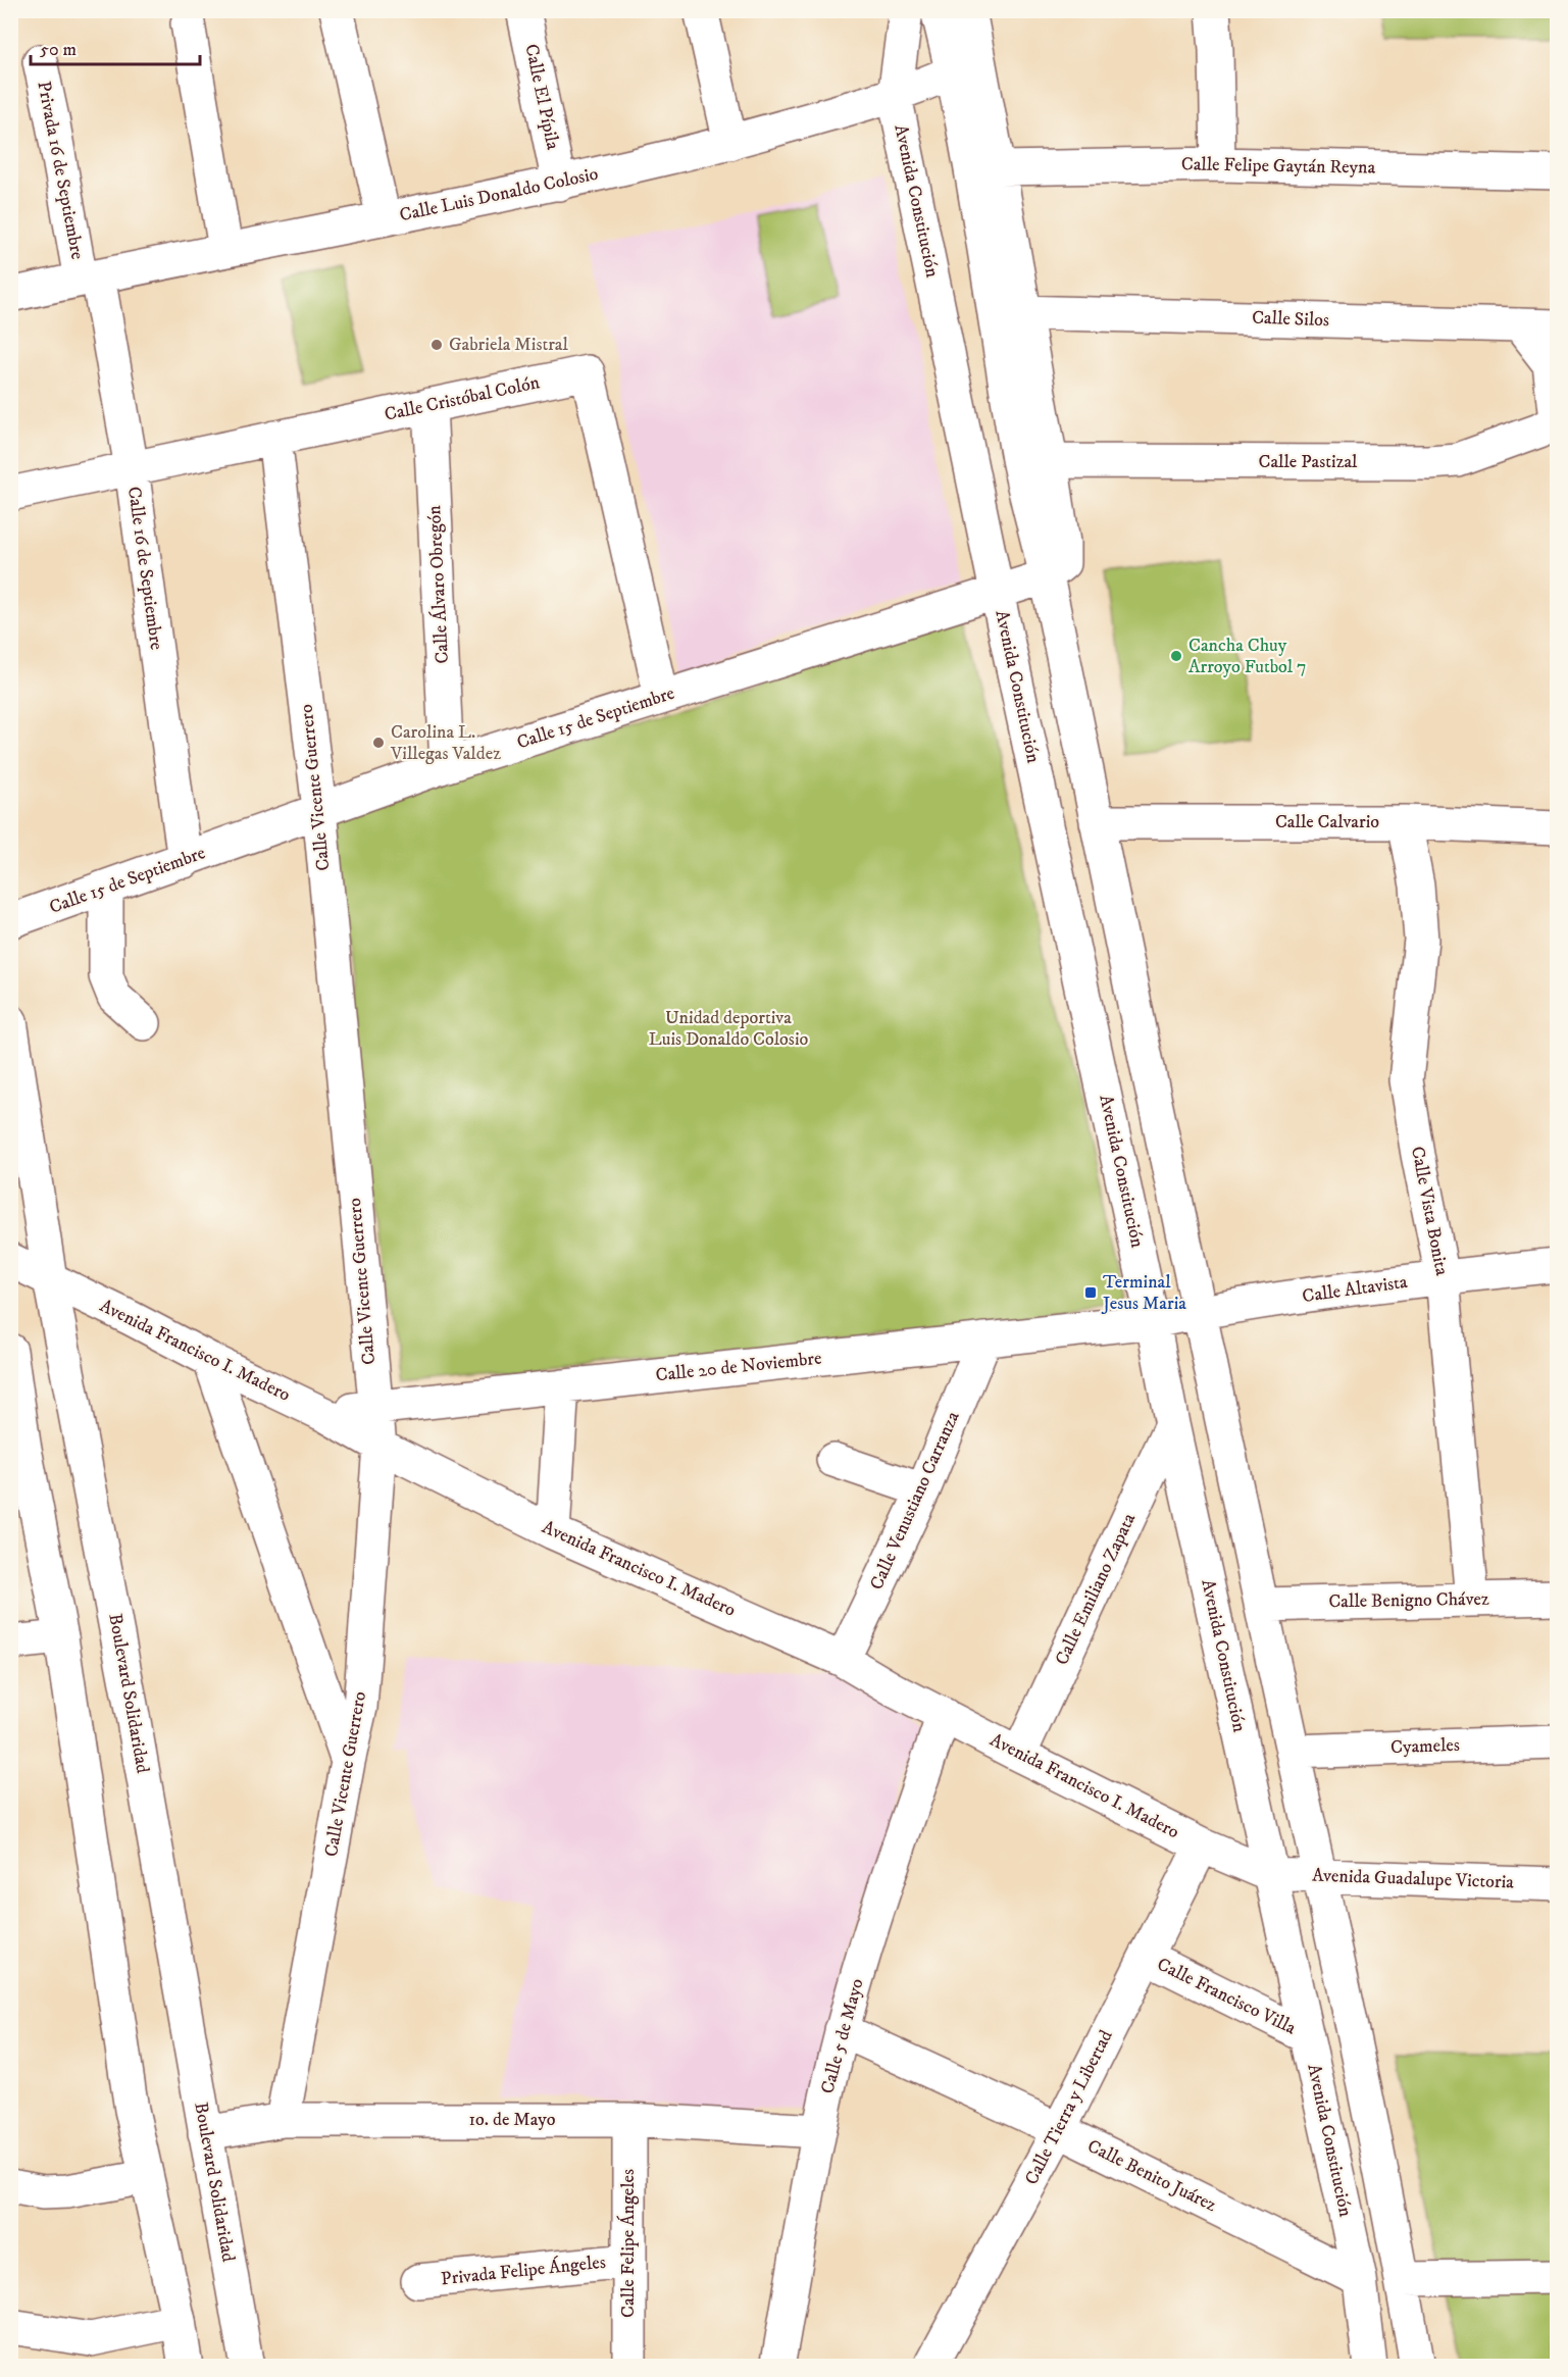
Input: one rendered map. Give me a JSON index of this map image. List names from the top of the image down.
{
  "streets": {
    "street": [
      "Calle El Pípila",
      "Calle Felipe Gaytán Reyna",
      "Privada 16 de Septiembre",
      "Calle Luis Donaldo Colosio",
      "Avenida Constitución",
      "Calle Silos",
      "Calle Cristóbal Colón",
      "Calle Pastizal",
      "Calle 16 de Septiembre",
      "Calle Álvaro Obregón",
      "Calle 15 de Septiembre",
      "Calle Vicente Guerrero",
      "Calle Calvario",
      "Calle Vista Bonita",
      "Calle Altavista",
      "Avenida Francisco I. Madero",
      "Calle 20 de Noviembre",
      "Calle Venustiano Carranza",
      "Calle Emiliano Zapata",
      "Calle Benigno Chávez",
      "Boulevard Solidaridad",
      "Cyameles",
      "Avenida Guadalupe Victoria",
      "Calle Francisco Villa",
      "Calle 5 de Mayo",
      "Calle Tierra y Libertad",
      "1o. de Mayo",
      "Calle Benito Juárez",
      "Calle Felipe Ángeles",
      "Privada Felipe Ángeles"
    ]
  },
  "crossings": [
    ["Calle El Pípila", "Calle Luis Donaldo Colosio"],
    ["Privada 16 de Septiembre", "Calle Luis Donaldo Colosio"],
    ["Privada 16 de Septiembre", "Calle 16 de Septiembre"],
    ["Calle Luis Donaldo Colosio", "Avenida Constitución"],
    ["Calle Luis Donaldo Colosio", "Calle 16 de Septiembre"],
    ["Avenida Constitución", "Calle 15 de Septiembre"],
    ["Avenida Constitución", "Calle Altavista"],
    ["Avenida Constitución", "Avenida Francisco I. Madero"],
    ["Avenida Constitución", "Calle 20 de Noviembre"],
    ["Avenida Constitución", "Calle Emiliano Zapata"],
    ["Avenida Constitución", "Avenida Guadalupe Victoria"],
    ["Avenida Constitución", "Calle Francisco Villa"],
    ["Avenida Constitución", "Calle Benito Juárez"],
    ["Calle Cristóbal Colón", "Calle 16 de Septiembre"],
    ["Calle Cristóbal Colón", "Calle Álvaro Obregón"],
    ["Calle Cristóbal Colón", "Calle 15 de Septiembre"],
    ["Calle Cristóbal Colón", "Calle Vicente Guerrero"],
    ["Calle 16 de Septiembre", "Calle 15 de Septiembre"],
    ["Calle Álvaro Obregón", "Calle 15 de Septiembre"],
    ["Calle 15 de Septiembre", "Calle Vicente Guerrero"],
    ["Calle Vicente Guerrero", "Avenida Francisco I. Madero"],
    ["Calle Vicente Guerrero", "Calle 20 de Noviembre"],
    ["Calle Vicente Guerrero", "1o. de Mayo"],
    ["Calle Calvario", "Calle Vista Bonita"],
    ["Calle Vista Bonita", "Calle Altavista"],
    ["Calle Vista Bonita", "Calle Benigno Chávez"],
    ["Calle Altavista", "Calle 20 de Noviembre"],
    ["Avenida Francisco I. Madero", "Calle 20 de Noviembre"],
    ["Avenida Francisco I. Madero", "Calle Venustiano Carranza"],
    ["Avenida Francisco I. Madero", "Calle Emiliano Zapata"],
    ["Avenida Francisco I. Madero", "Boulevard Solidaridad"],
    ["Avenida Francisco I. Madero", "Avenida Guadalupe Victoria"],
    ["Avenida Francisco I. Madero", "Calle 5 de Mayo"],
    ["Avenida Francisco I. Madero", "Calle Tierra y Libertad"],
    ["Calle 20 de Noviembre", "Calle Venustiano Carranza"],
    ["Boulevard Solidaridad", "1o. de Mayo"],
    ["Calle Francisco Villa", "Calle Tierra y Libertad"],
    ["Calle 5 de Mayo", "1o. de Mayo"],
    ["Calle 5 de Mayo", "Calle Benito Juárez"],
    ["Calle Tierra y Libertad", "Calle Benito Juárez"],
    ["1o. de Mayo", "Calle Felipe Ángeles"],
    ["Calle Felipe Ángeles", "Privada Felipe Ángeles"]
  ],
  "parks": ["Unidad deportiva Luis Donaldo Colosio"],
  "places": {
    "other": ["Gabriela Mistral", "Cancha Chuy Arroyo Futbol 7", "Carolina L. Villegas Valdez"],
    "transit": ["Terminal Jesus Maria"]
  },
  "scale_bar": "50 m"
}
